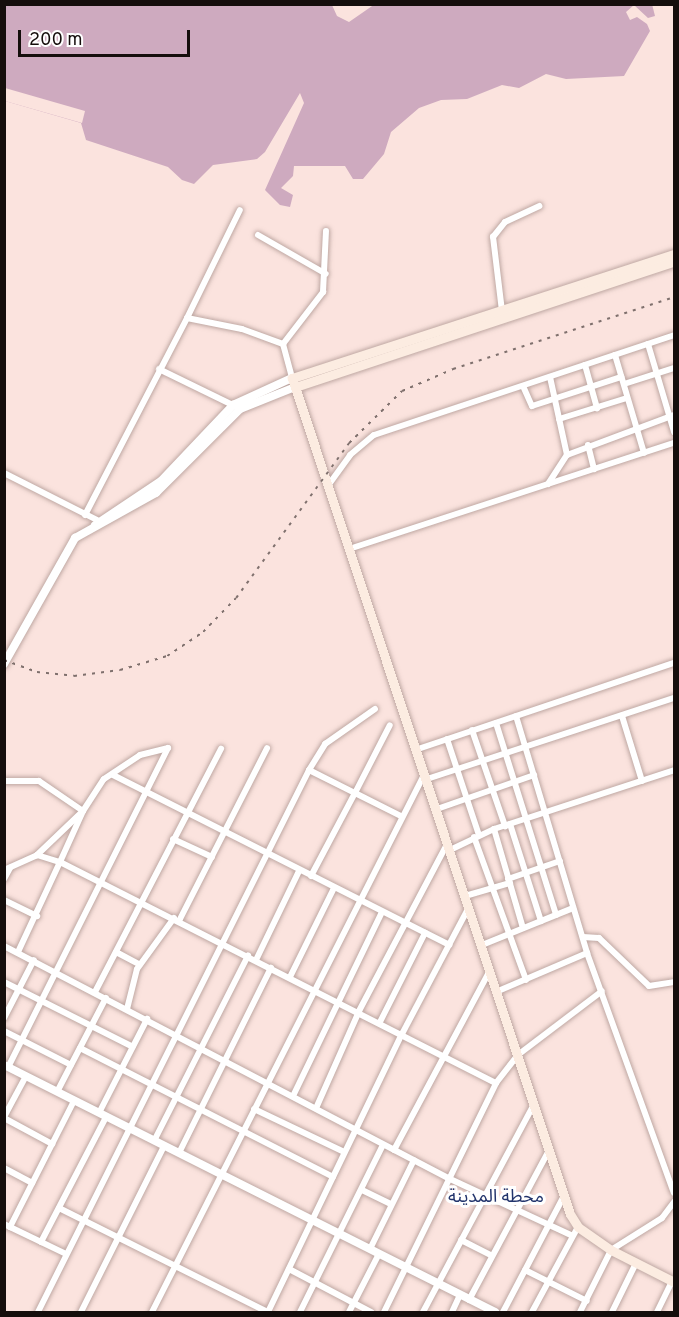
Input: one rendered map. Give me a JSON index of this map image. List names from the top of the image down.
{
  "districts": ["محطة المدينة"],
  "scale_bar": "200 m"
}
